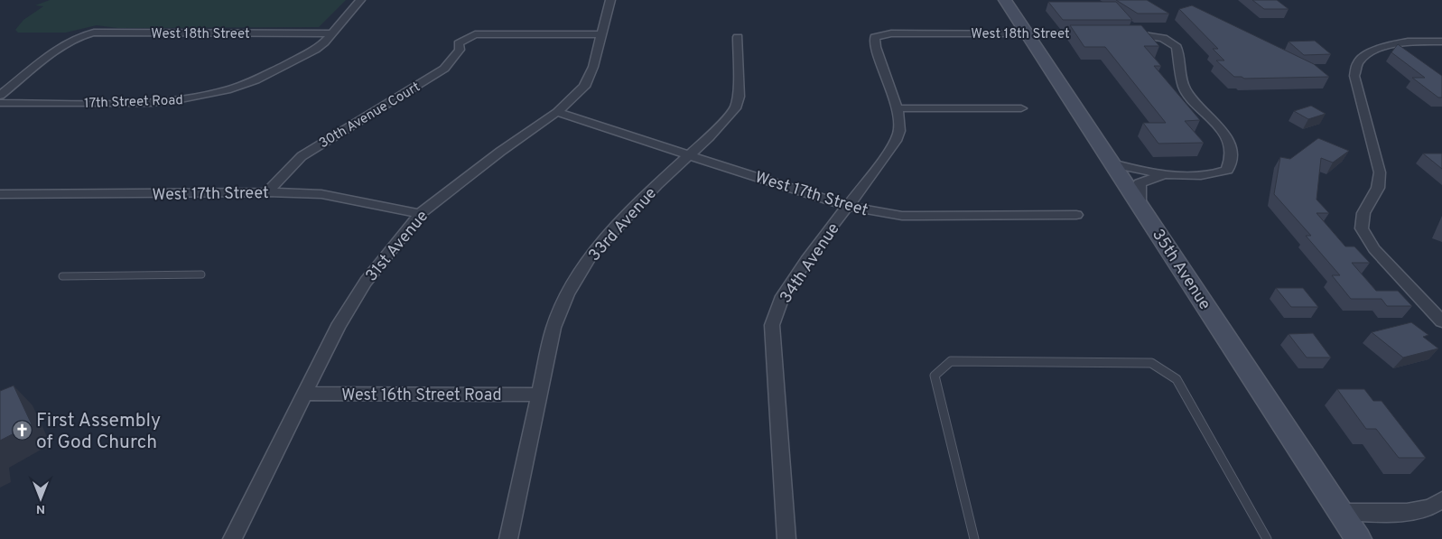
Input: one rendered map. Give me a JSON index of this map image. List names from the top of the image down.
{
  "streets": {
    "main road": ["35th Avenue"],
    "street": [
      "West 18th Street",
      "17th Street Road",
      "30th Avenue Court",
      "West 17th Street",
      "33rd Avenue",
      "31st Avenue",
      "34th Avenue",
      "West 16th Street Road"
    ]
  },
  "crossings": [
    ["West 18th Street", "17th Street Road"],
    ["West 18th Street", "34th Avenue"],
    ["West 18th Street", "35th Avenue"],
    ["30th Avenue Court", "West 17th Street"],
    ["30th Avenue Court", "31st Avenue"],
    ["West 17th Street", "33rd Avenue"],
    ["West 17th Street", "31st Avenue"],
    ["West 17th Street", "34th Avenue"],
    ["33rd Avenue", "West 16th Street Road"],
    ["31st Avenue", "West 16th Street Road"]
  ],
  "places": {
    "church": ["First Assembly of God Church"]
  },
  "north": "bottom"
}
